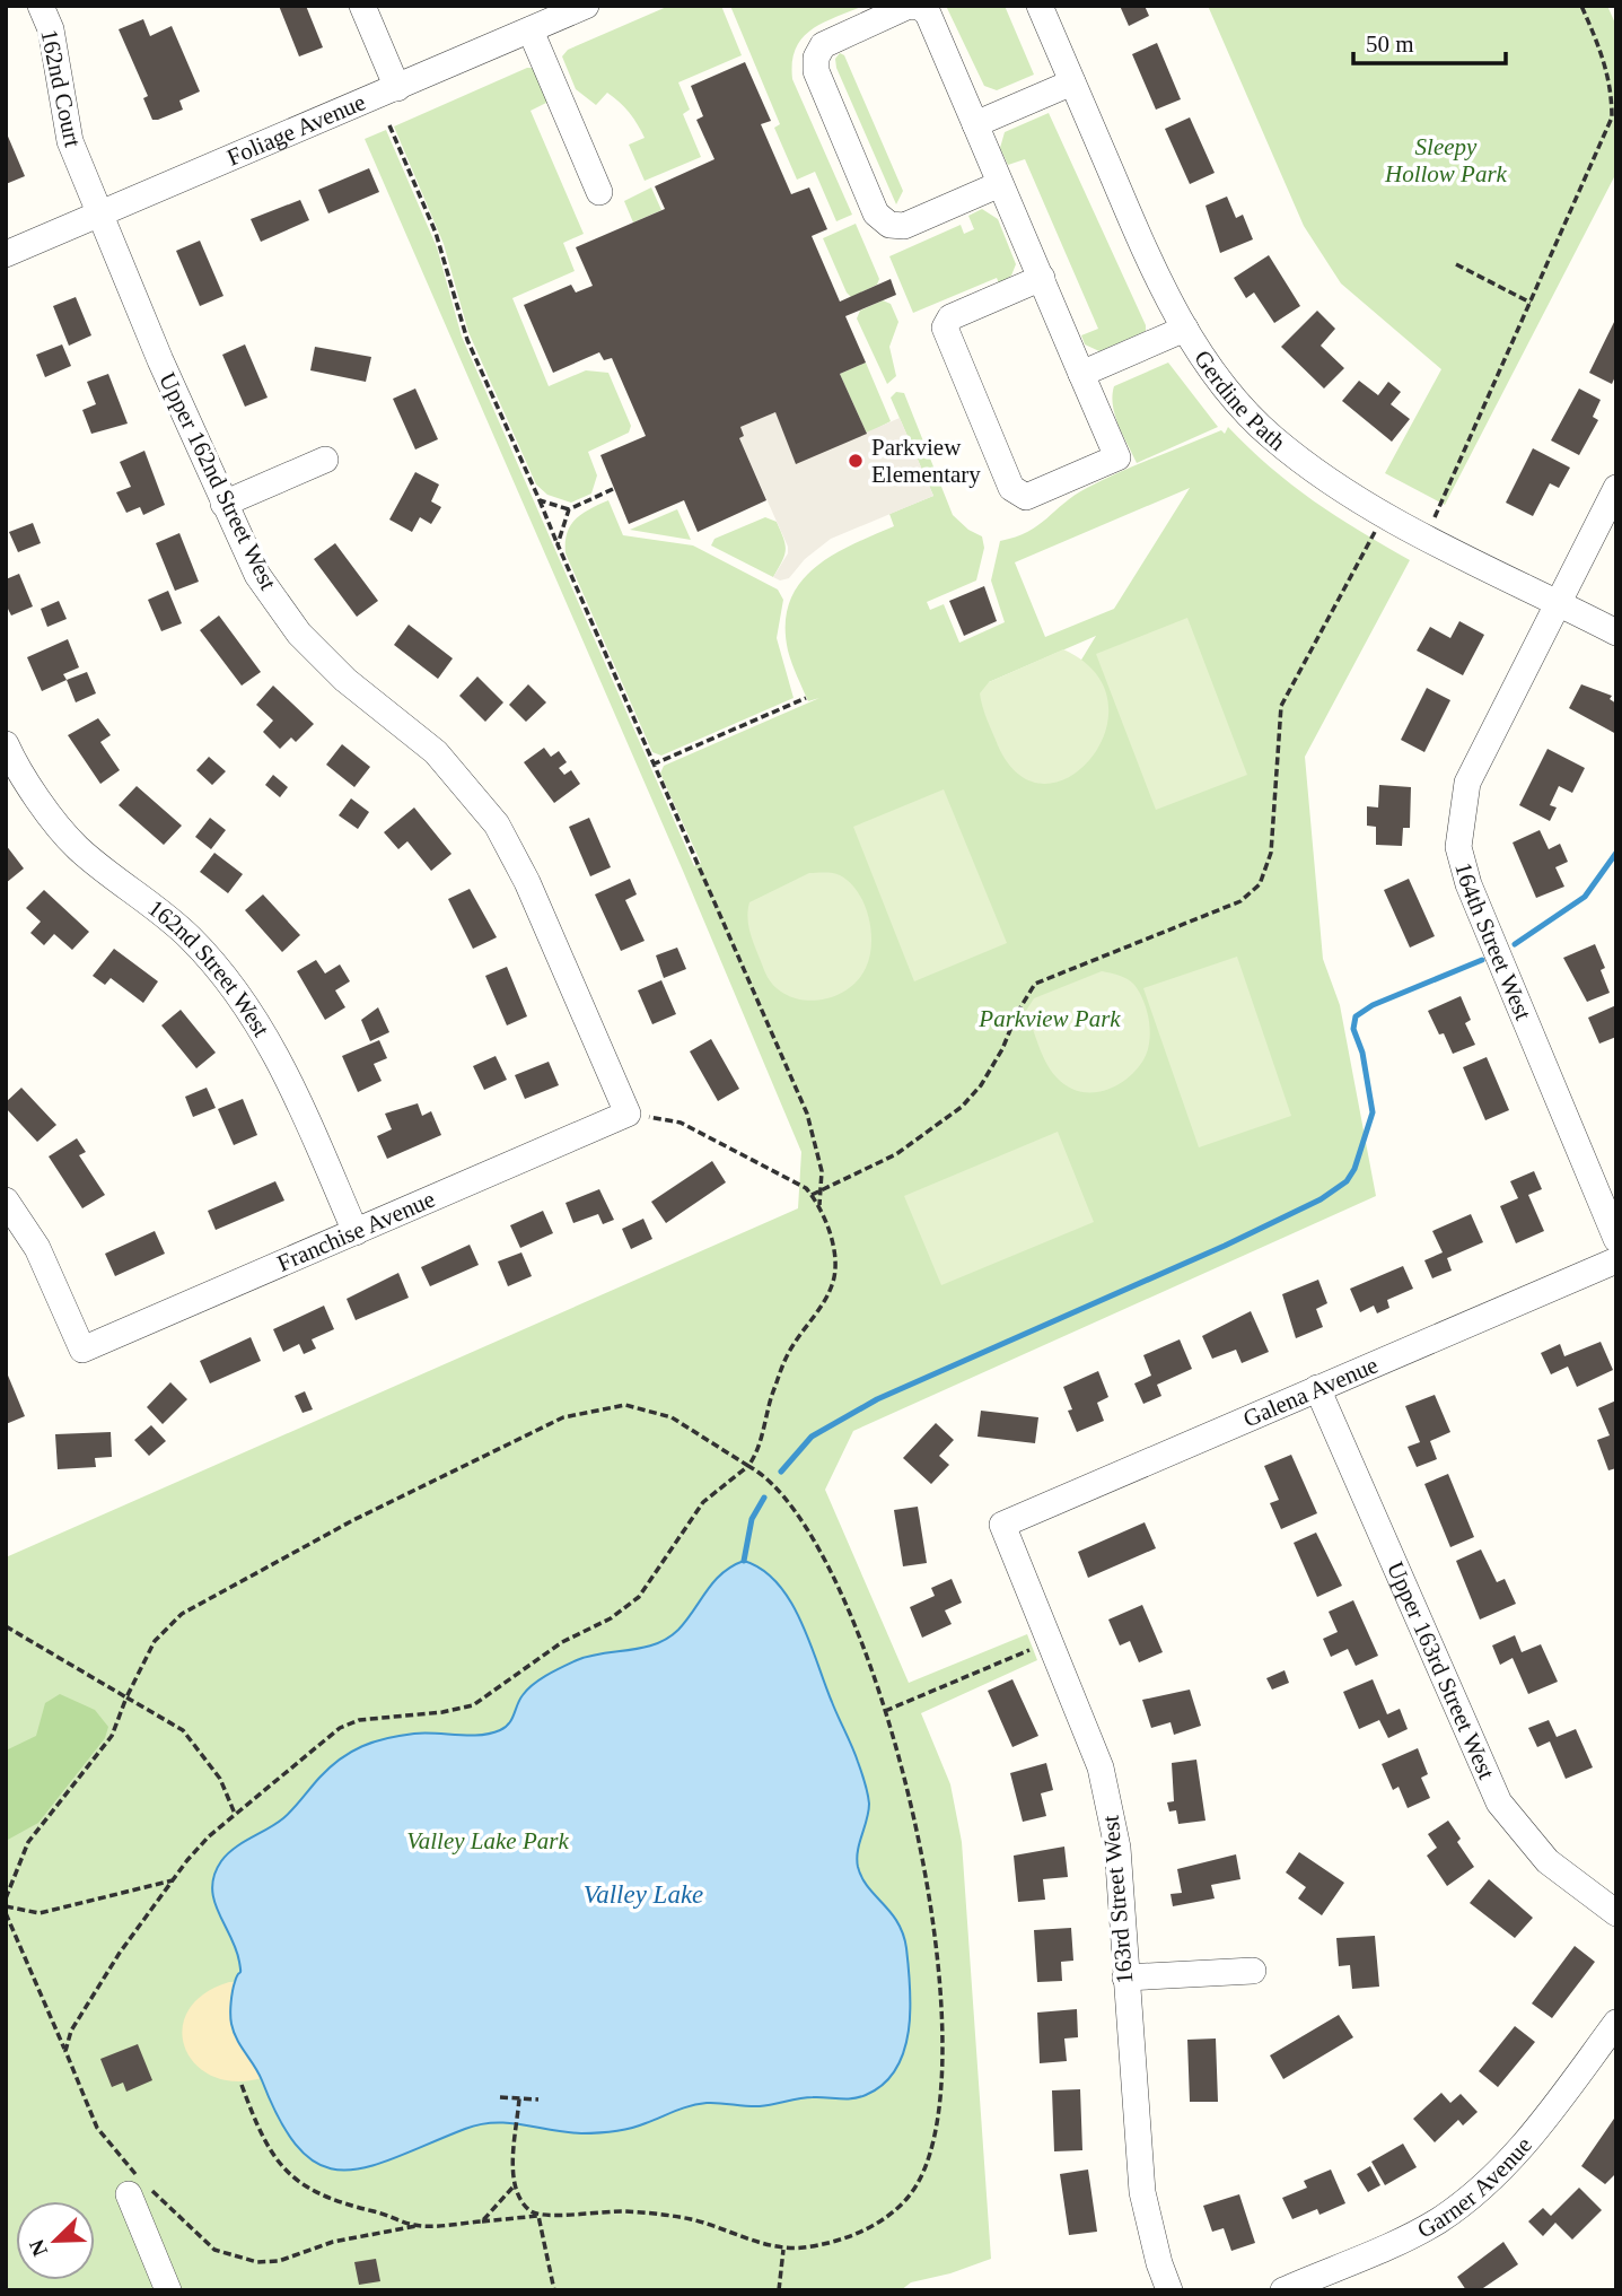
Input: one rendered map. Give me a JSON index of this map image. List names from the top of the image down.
{
  "streets": {
    "street": [
      "162nd Court",
      "Foliage Avenue",
      "Gerdine Path",
      "Upper 162nd Street West",
      "164th Street West",
      "162nd Street West",
      "Franchise Avenue",
      "Galena Avenue",
      "Upper 163rd Street West",
      "163rd Street West",
      "Garner Avenue"
    ]
  },
  "crossings": [
    ["162nd Court", "Foliage Avenue"],
    ["162nd Court", "Upper 162nd Street West"],
    ["Foliage Avenue", "Upper 162nd Street West"],
    ["Gerdine Path", "164th Street West"],
    ["Upper 162nd Street West", "Franchise Avenue"],
    ["162nd Street West", "Franchise Avenue"],
    ["Galena Avenue", "Upper 163rd Street West"],
    ["Galena Avenue", "163rd Street West"]
  ],
  "water": ["Valley Lake"],
  "parks": ["Sleepy Hollow Park", "Parkview Park", "Valley Lake Park"],
  "places": ["Parkview Elementary"],
  "scale_bar": "50 m",
  "north": "bottom left"
}
